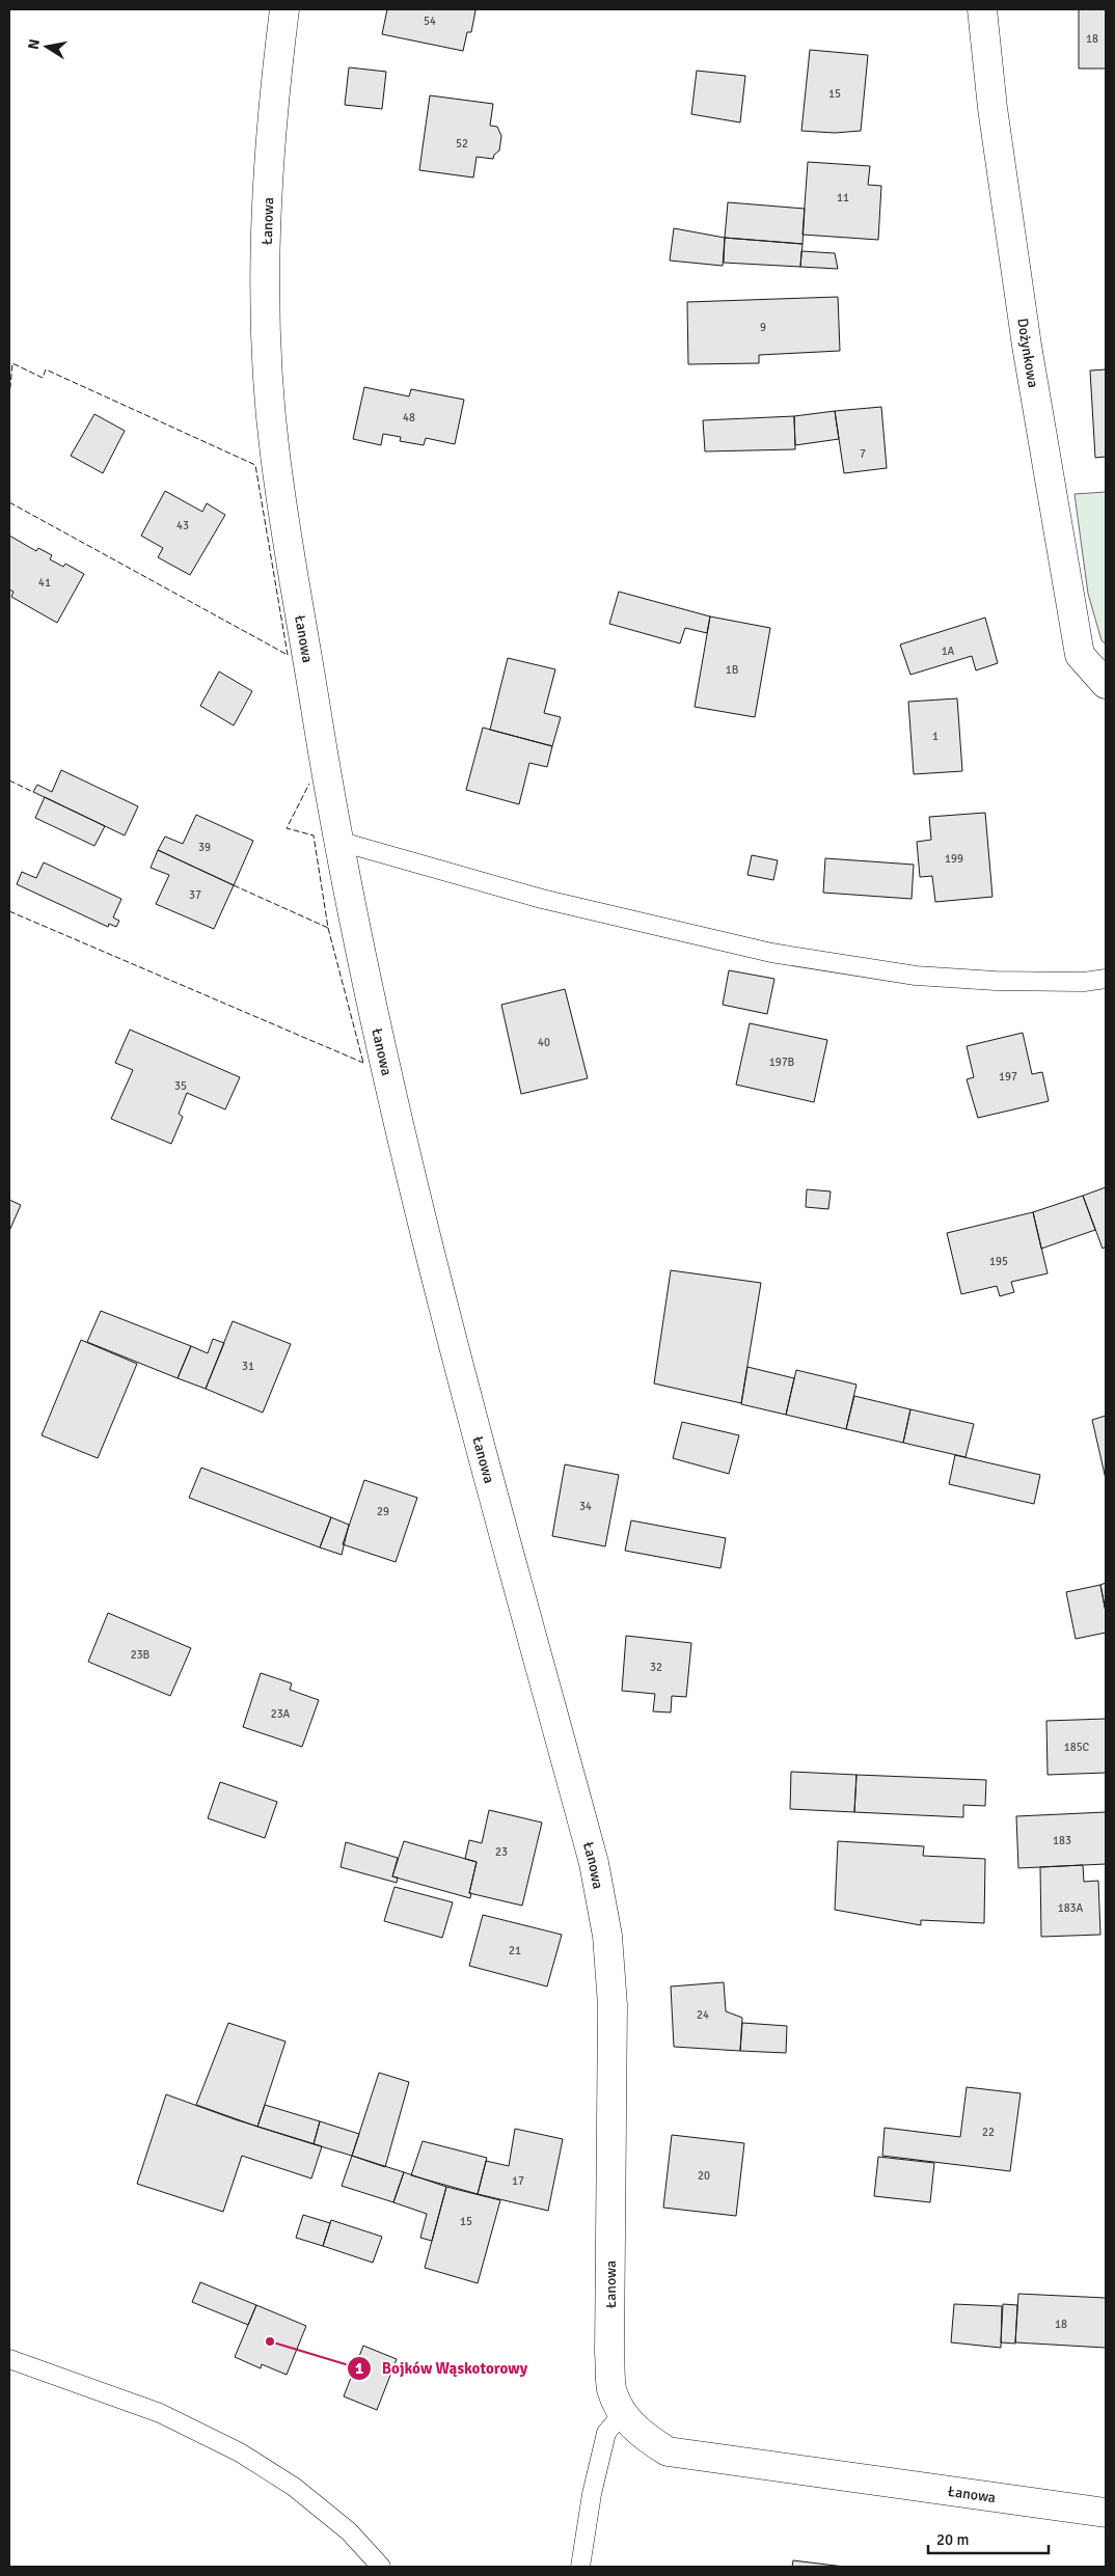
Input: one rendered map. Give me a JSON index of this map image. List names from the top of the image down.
{
  "streets": {
    "street": ["Łanowa", "Dożynkowa"]
  },
  "places": ["Bojków Wąskotorowy"],
  "house_numbers": [
    "54",
    "18",
    "15",
    "52",
    "11",
    "9",
    "48",
    "7",
    "43",
    "41",
    "1A",
    "1B",
    "1",
    "39",
    "199",
    "37",
    "40",
    "197B",
    "197",
    "35",
    "195",
    "31",
    "34",
    "29",
    "23B",
    "32",
    "23A",
    "185C",
    "183",
    "23",
    "183A",
    "21",
    "24",
    "22",
    "20",
    "17",
    "15",
    "18"
  ],
  "scale_bar": "20 m",
  "north": "left"
}
